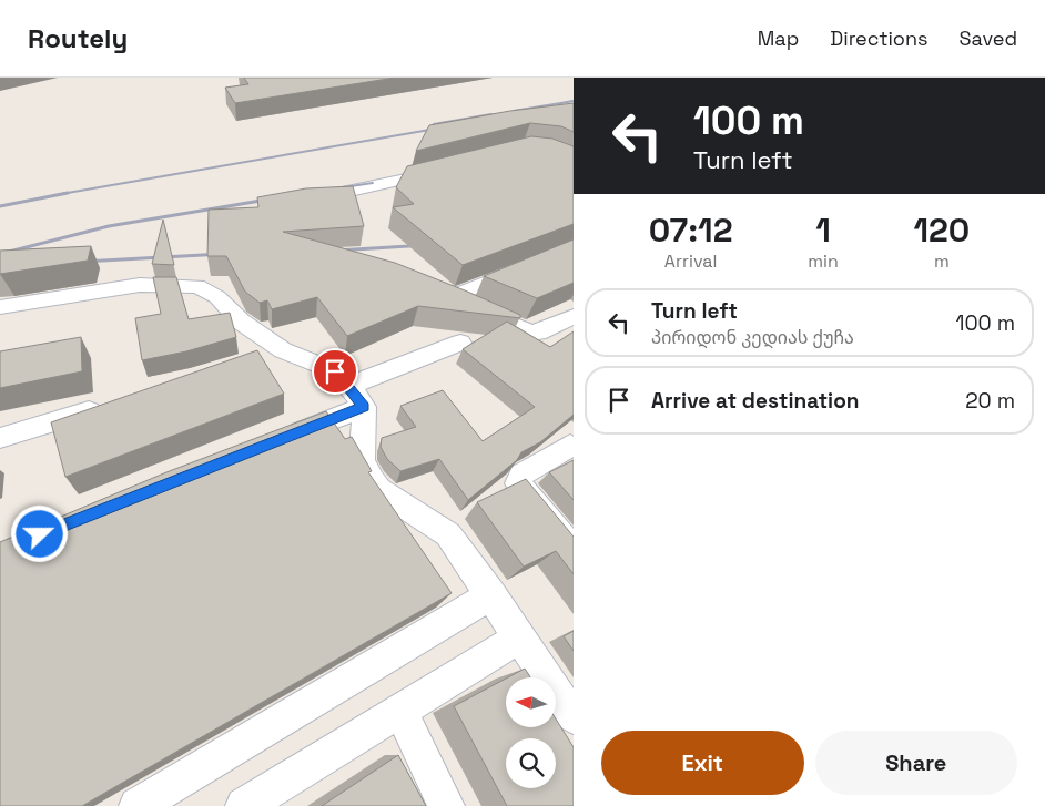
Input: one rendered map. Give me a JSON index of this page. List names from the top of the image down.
{
  "north": "left",
  "page": {
    "header": "Routely",
    "nav": ["Map", "Directions", "Saved"],
    "turn": ["100 m", "Turn left"],
    "eta": [
      "07:12",
      "Arrival",
      "1",
      "min",
      "120",
      "m"
    ],
    "list": [
      {
        "name": "Turn left",
        "note": "პირიდონ კედიას ქუჩა",
        "value": "100 m"
      },
      {
        "name": "Arrive at destination",
        "value": "20 m"
      }
    ],
    "buttons": ["Exit", "Share"]
  }
}
